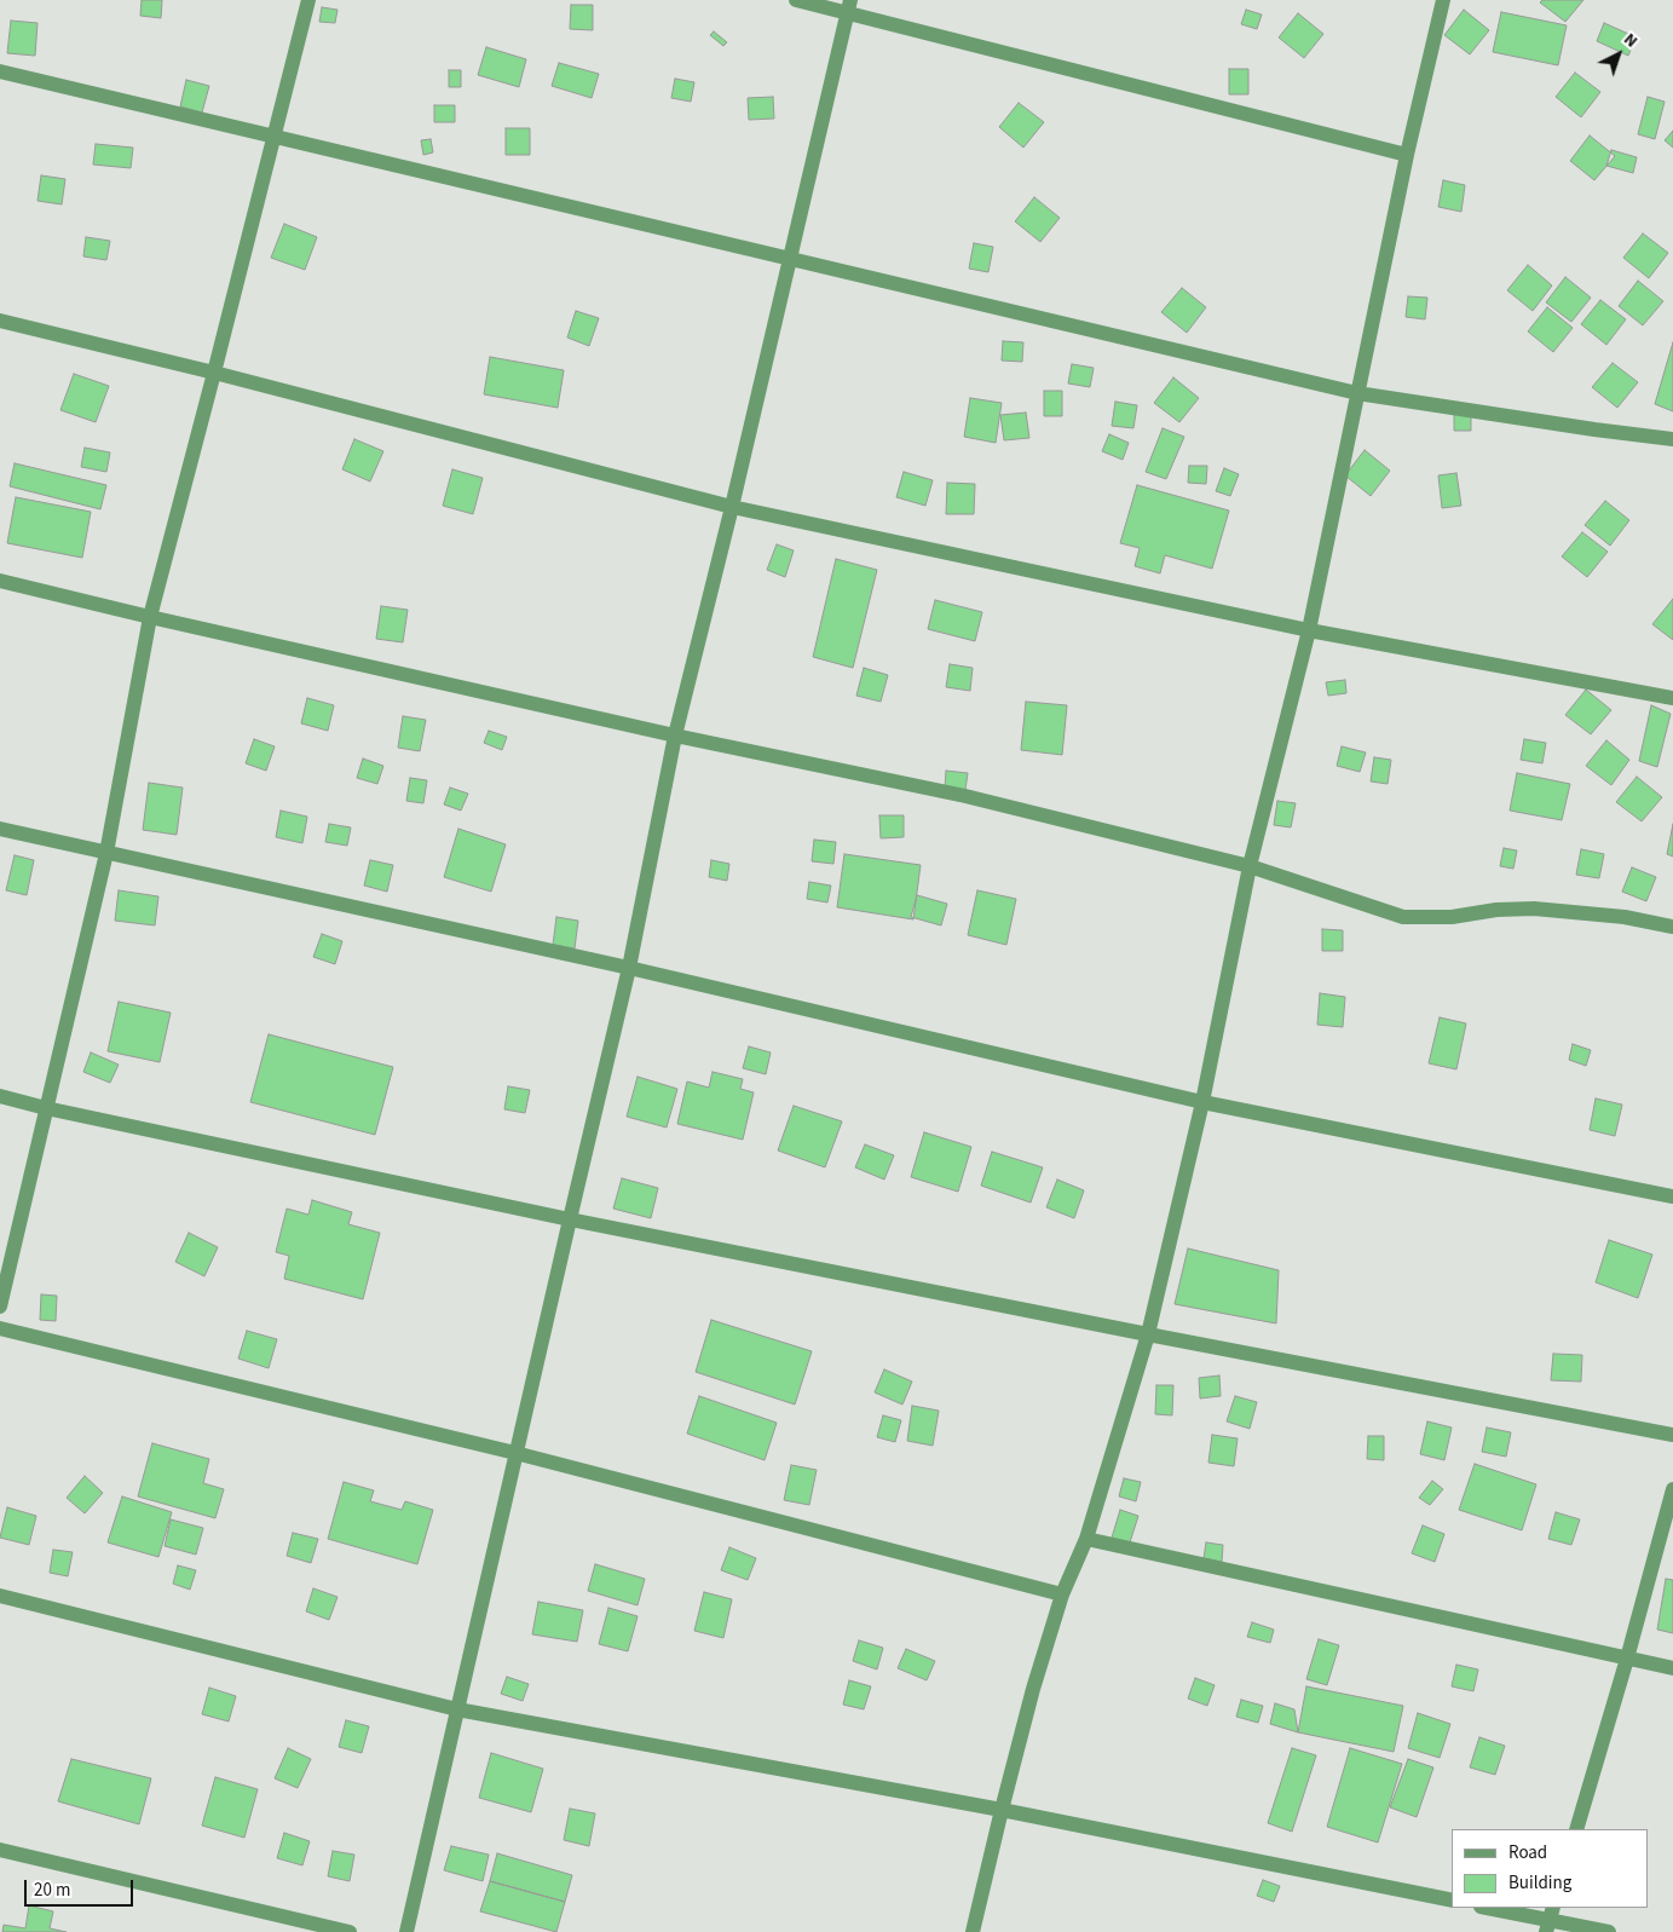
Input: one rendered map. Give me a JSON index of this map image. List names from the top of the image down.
{
  "legend": ["Road", "Building"],
  "scale_bar": "20 m",
  "north": "top right"
}
